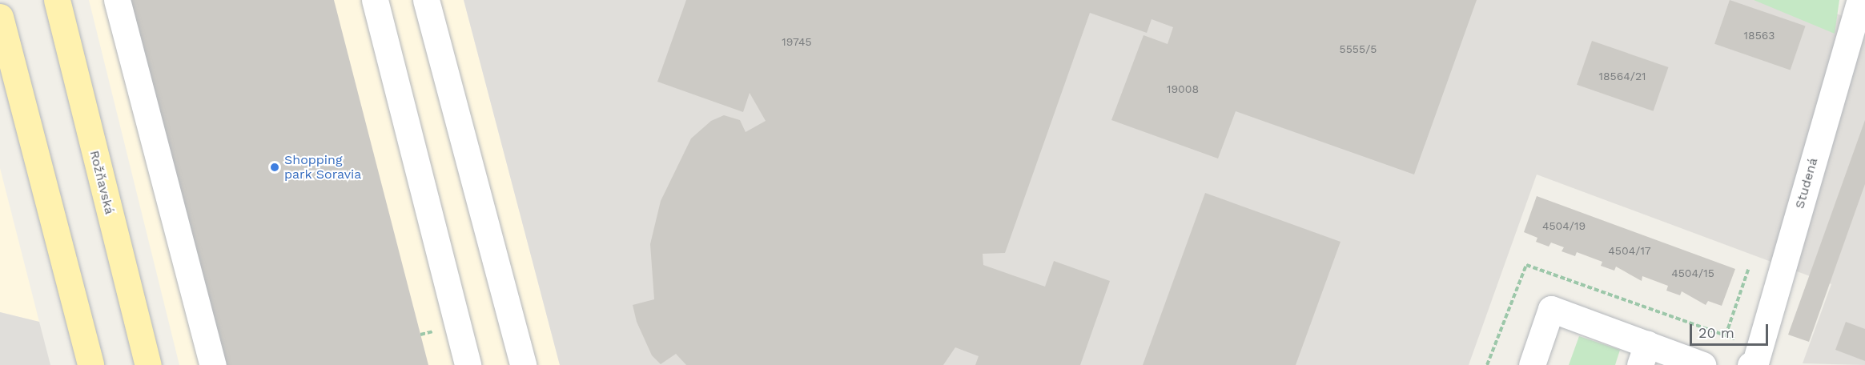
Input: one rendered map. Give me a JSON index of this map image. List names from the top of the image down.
{
  "streets": {
    "main road": ["Rožňavská"],
    "street": ["Studená"]
  },
  "places": ["Shopping park Soravia"],
  "house_numbers": [
    "18563",
    "19745",
    "5555/5",
    "18564/21",
    "19008",
    "4504/19",
    "4504/17",
    "4504/15"
  ],
  "scale_bar": "20 m"
}
